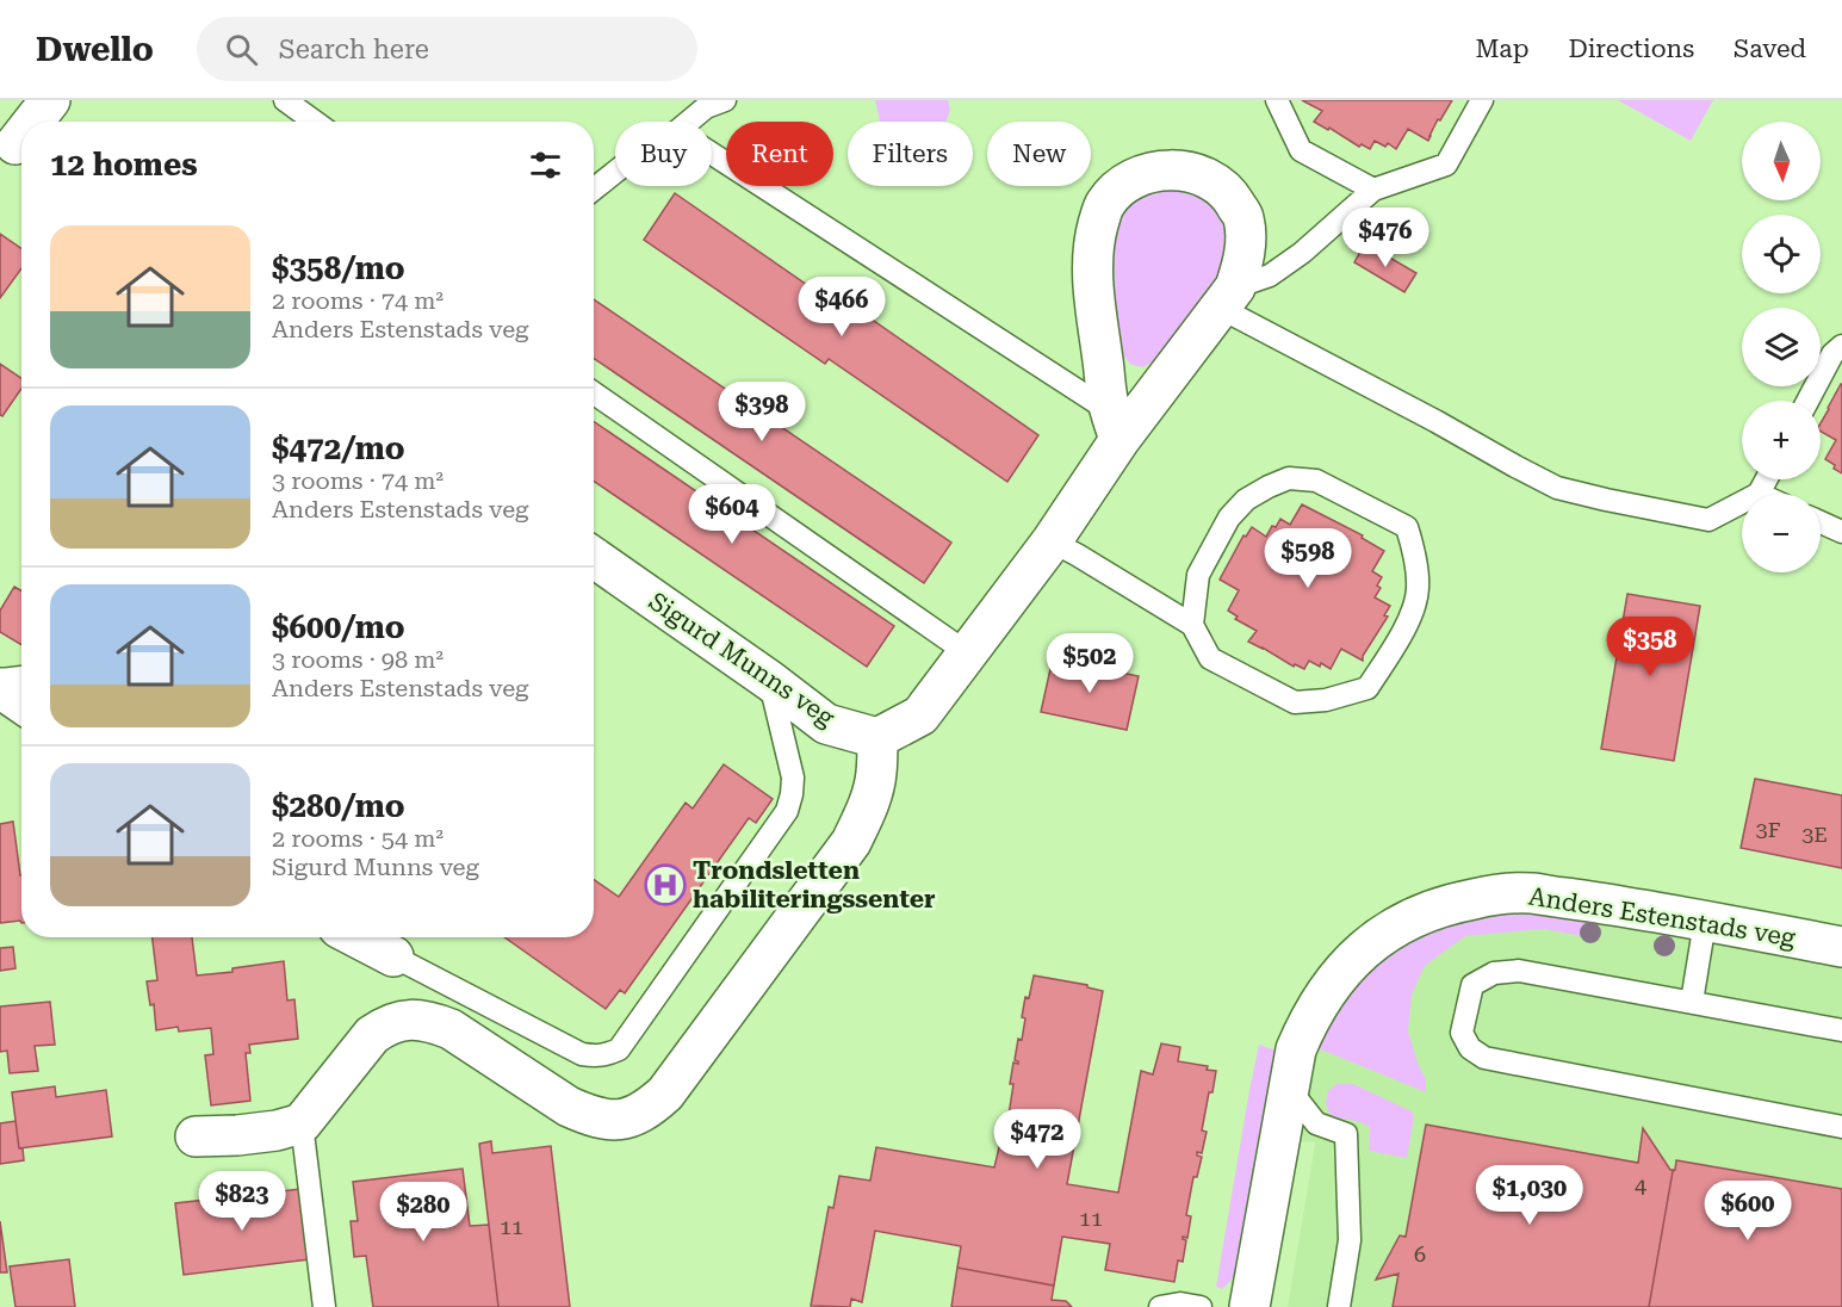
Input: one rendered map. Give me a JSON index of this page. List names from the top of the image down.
{
  "streets": {
    "street": ["Sigurd Munns veg", "Anders Estenstads veg"]
  },
  "places": {
    "hospital": ["Trondsletten habiliteringssenter"]
  },
  "house_numbers": [
    "3F",
    "3E",
    "4",
    "11",
    "11",
    "6"
  ],
  "north": "bottom",
  "page": {
    "header": "Dwello",
    "search": "Search here",
    "nav": ["Map", "Directions", "Saved"],
    "map_buttons": ["+", "−"],
    "chip": [
      "Buy",
      "Rent",
      "Filters",
      "New"
    ],
    "heading": "12 homes",
    "price": [
      "$476",
      "$466",
      "$398",
      "$604",
      "$598",
      "$358",
      "$502",
      "$472",
      "$1,030",
      "$823",
      "$600",
      "$280"
    ],
    "list": [
      {
        "name": "$358/mo",
        "note": "2 rooms · 74 m² · Anders Estenstads veg"
      },
      {
        "name": "$472/mo",
        "note": "3 rooms · 74 m² · Anders Estenstads veg"
      },
      {
        "name": "$600/mo",
        "note": "3 rooms · 98 m² · Anders Estenstads veg"
      },
      {
        "name": "$280/mo",
        "note": "2 rooms · 54 m² · Sigurd Munns veg"
      }
    ]
  }
}
